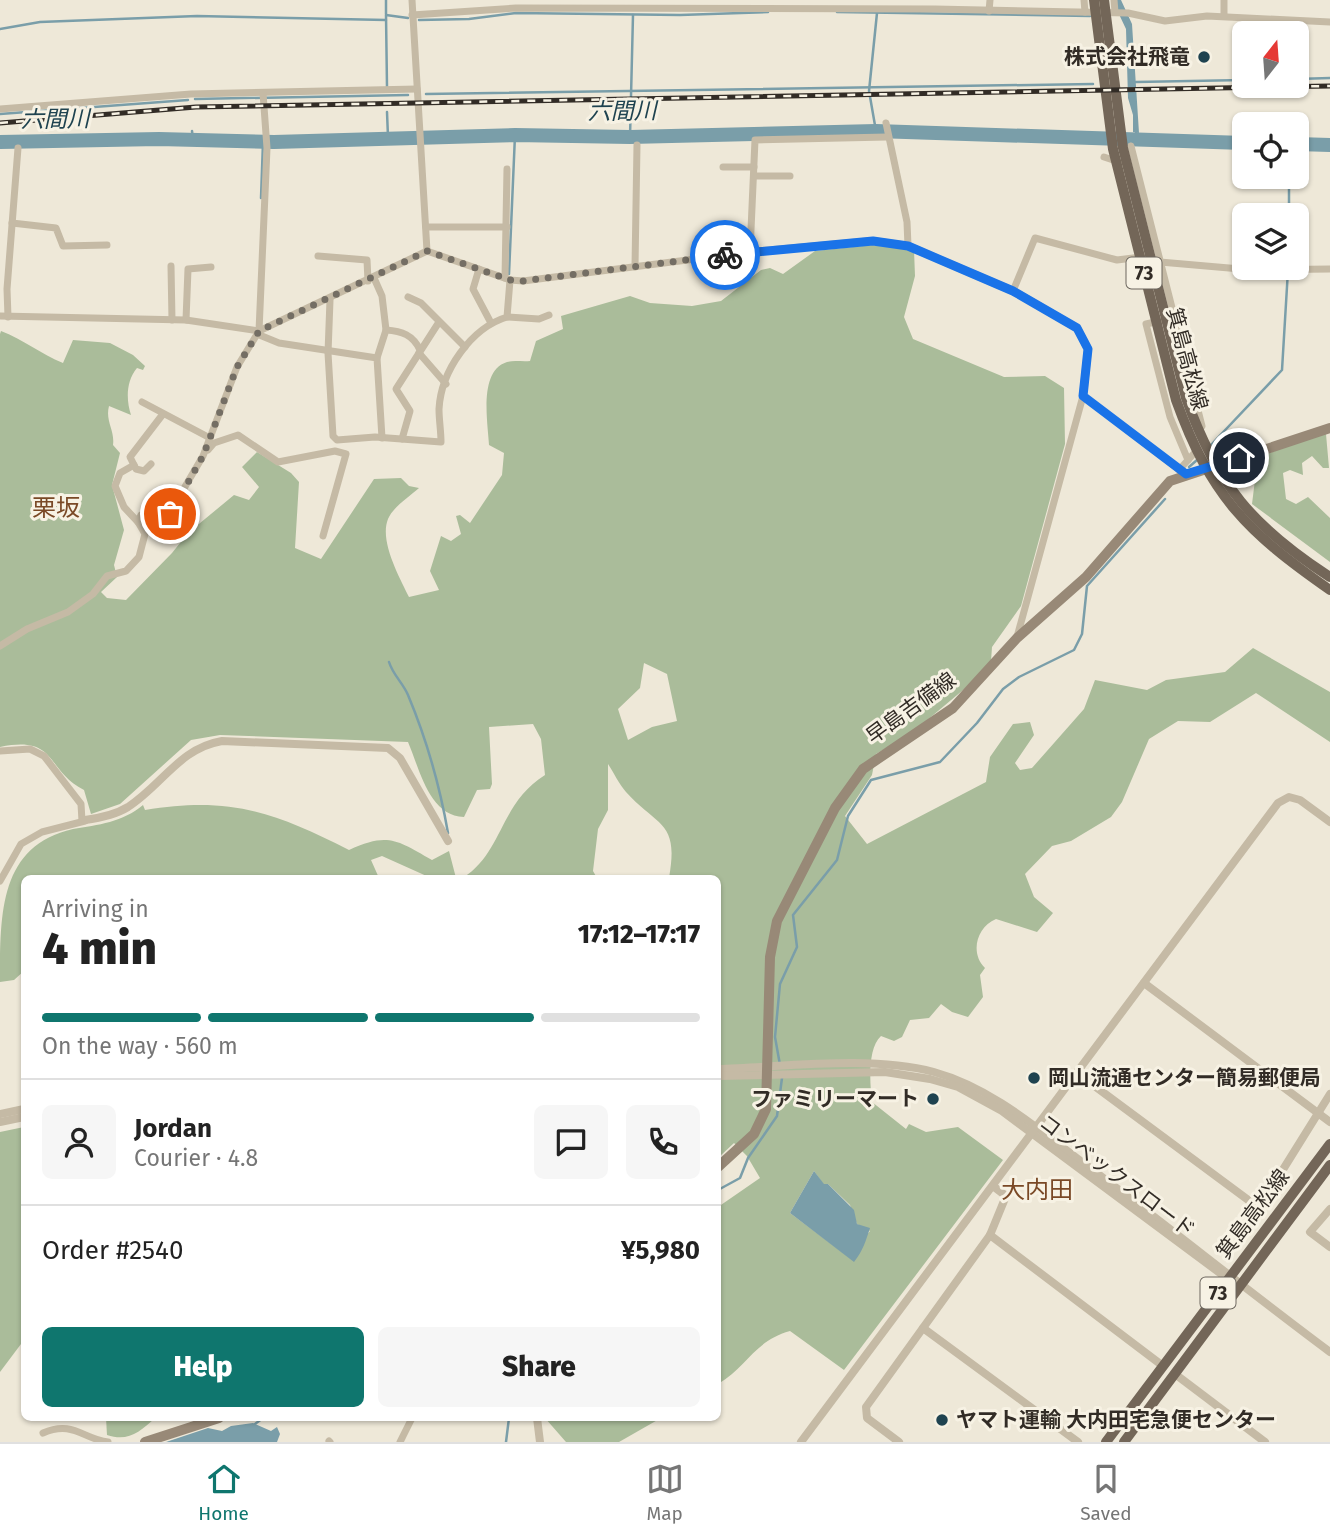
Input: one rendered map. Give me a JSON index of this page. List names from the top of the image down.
{
  "streets": {
    "main road": ["73", "箕島高松線", "早島吉備線"],
    "street": ["コンベックスロード"]
  },
  "crossings": [
    ["箕島高松線", "コンベックスロード"]
  ],
  "districts": ["栗坂", "大内田"],
  "water": ["六間川"],
  "places": [
    "株式会社飛竜",
    "岡山流通センター簡易郵便局",
    "ファミリーマート",
    "ヤマト運輸 大内田宅急便センター"
  ],
  "north": "top",
  "page": {
    "heading": ["4 min", "Arriving in", "17:12–17:17"],
    "panel": [
      "Jordan",
      "Courier · 4.8",
      "Order #2540",
      "¥5,980"
    ],
    "bar": "On the way · 560 m",
    "buttons": ["Help", "Share"],
    "tabs": ["Home", "Map", "Saved"]
  }
}
